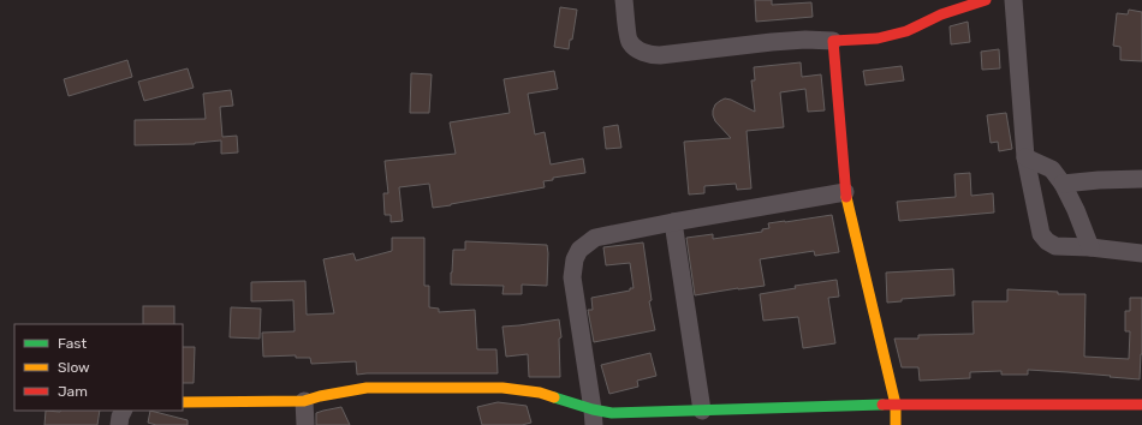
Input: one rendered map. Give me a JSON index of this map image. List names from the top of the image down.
{
  "legend": ["Fast", "Slow", "Jam"]
}
